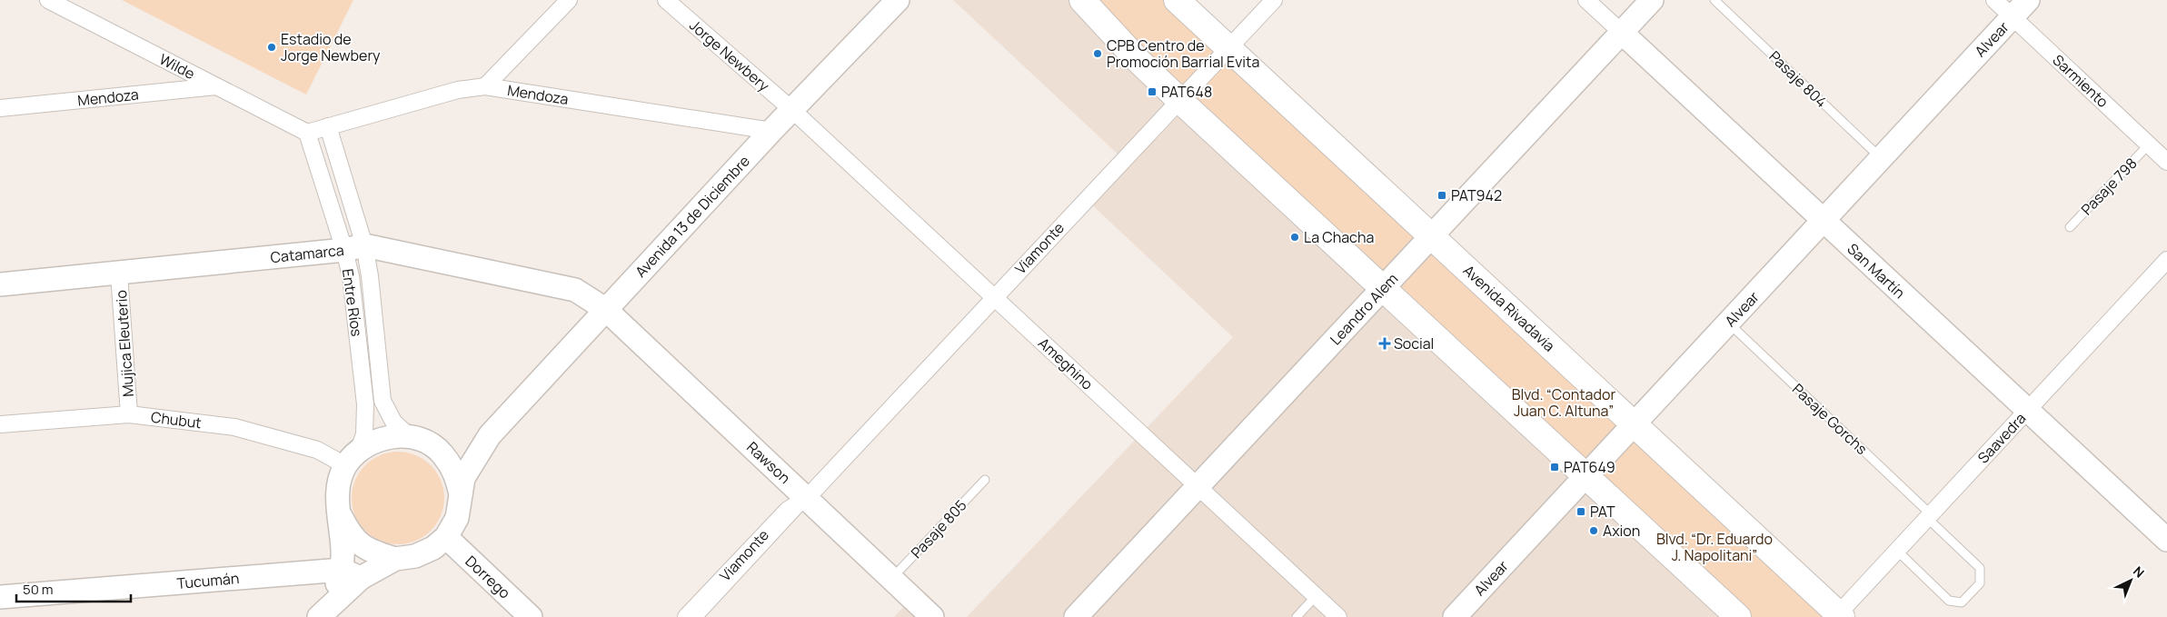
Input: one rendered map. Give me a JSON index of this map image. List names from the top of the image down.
{
  "streets": {
    "main road": [
      "Alvear",
      "Avenida 13 de Diciembre",
      "Catamarca",
      "San Martín",
      "Avenida Rivadavia",
      "Leandro Alem",
      "Rawson",
      "Dorrego",
      "Tucumán"
    ],
    "street": [
      "Jorge Newbery",
      "Wilde",
      "Sarmiento",
      "Mendoza",
      "Viamonte",
      "Entre Ríos",
      "Mujica Eleuterio",
      "Ameghino",
      "Chubut",
      "Saavedra"
    ],
    "lane": [
      "Pasaje 804",
      "Pasaje 798",
      "Pasaje Gorchs",
      "Pasaje 805"
    ]
  },
  "crossings": [
    ["Alvear", "Pasaje 804"],
    ["Alvear", "Sarmiento"],
    ["Alvear", "San Martín"],
    ["Alvear", "Avenida Rivadavia"],
    ["Alvear", "Pasaje Gorchs"],
    ["Jorge Newbery", "Avenida 13 de Diciembre"],
    ["Jorge Newbery", "Ameghino"],
    ["Wilde", "Mendoza"],
    ["Wilde", "Entre Ríos"],
    ["Sarmiento", "Pasaje 798"],
    ["Mendoza", "Avenida 13 de Diciembre"],
    ["Mendoza", "Entre Ríos"],
    ["Avenida 13 de Diciembre", "Catamarca"],
    ["Avenida 13 de Diciembre", "Ameghino"],
    ["Avenida 13 de Diciembre", "Rawson"],
    ["Viamonte", "Avenida Rivadavia"],
    ["Viamonte", "Ameghino"],
    ["Viamonte", "Rawson"],
    ["Catamarca", "Entre Ríos"],
    ["Catamarca", "Mujica Eleuterio"],
    ["Catamarca", "Rawson"],
    ["San Martín", "Leandro Alem"],
    ["San Martín", "Saavedra"],
    ["Entre Ríos", "Chubut"],
    ["Entre Ríos", "Dorrego"],
    ["Avenida Rivadavia", "Leandro Alem"],
    ["Avenida Rivadavia", "Saavedra"],
    ["Leandro Alem", "Ameghino"],
    ["Mujica Eleuterio", "Chubut"],
    ["Pasaje Gorchs", "Saavedra"],
    ["Chubut", "Dorrego"],
    ["Rawson", "Pasaje 805"]
  ],
  "parks": ["Blvd. “Contador Juan C. Altuna”", "Blvd. “Dr. Eduardo J. Napolitani”"],
  "places": {
    "other": [
      "Estadio de Jorge Newbery",
      "CPB Centro de Promoción Barrial Evita",
      "La Chacha",
      "Axion"
    ],
    "transit": [
      "PAT648",
      "PAT942",
      "PAT649",
      "PAT"
    ],
    "health": ["Social"]
  },
  "scale_bar": "50 m",
  "north": "top right"
}
